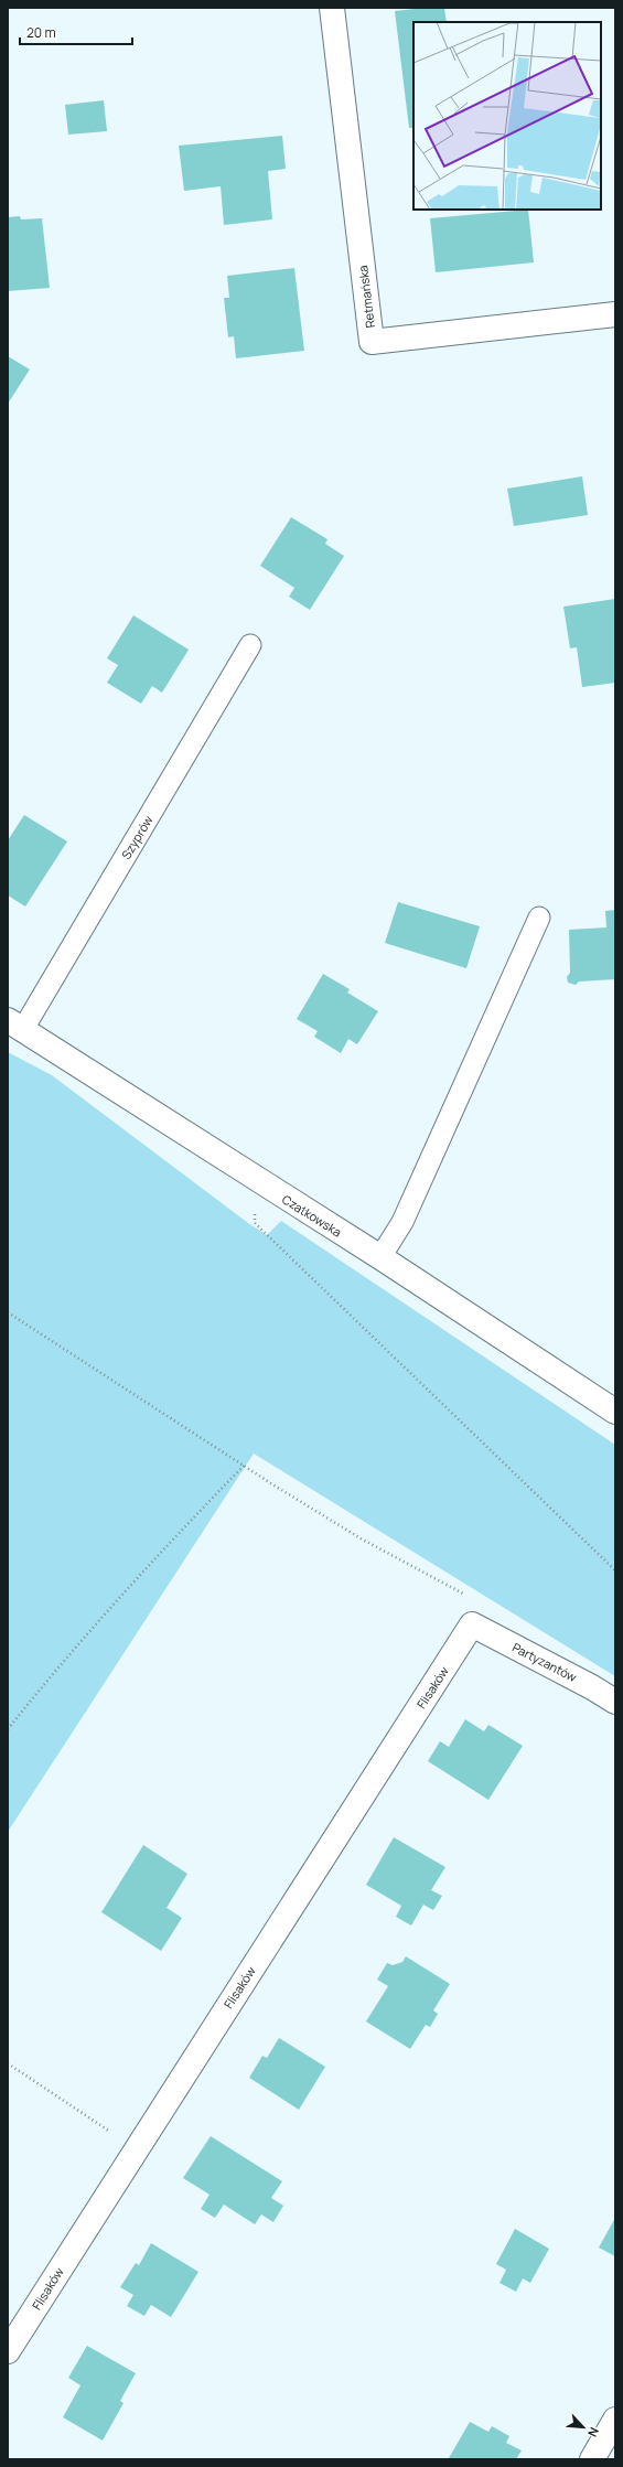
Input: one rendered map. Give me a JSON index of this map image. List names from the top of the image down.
{
  "streets": {
    "street": [
      "Retmańska",
      "Czatkowska",
      "Partyzantów",
      "Flisaków"
    ],
    "lane": ["Szyprów"]
  },
  "crossings": [
    ["Szyprów", "Czatkowska"],
    ["Partyzantów", "Flisaków"]
  ],
  "scale_bar": "20 m",
  "north": "bottom right"
}
